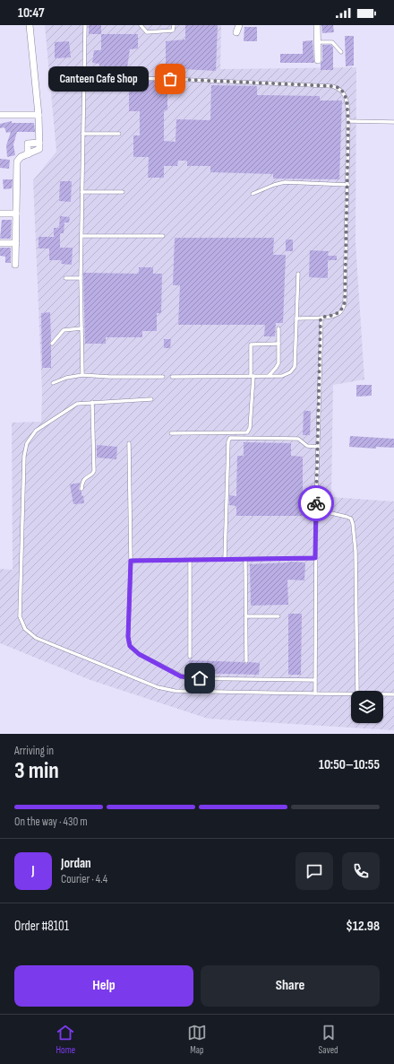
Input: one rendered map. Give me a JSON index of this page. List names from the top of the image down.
{
  "places": ["Canteen Cafe Shop"],
  "page": {
    "status": "10:47",
    "bubble": "Canteen Cafe Shop",
    "heading": ["3 min", "Arriving in", "10:50–10:55"],
    "panel": [
      "Jordan",
      "Courier · 4.4",
      "Order #8101",
      "$12.98"
    ],
    "bar": "On the way · 430 m",
    "round": "J",
    "buttons": ["Help", "Share"],
    "tabs": ["Home", "Map", "Saved"]
  }
}
